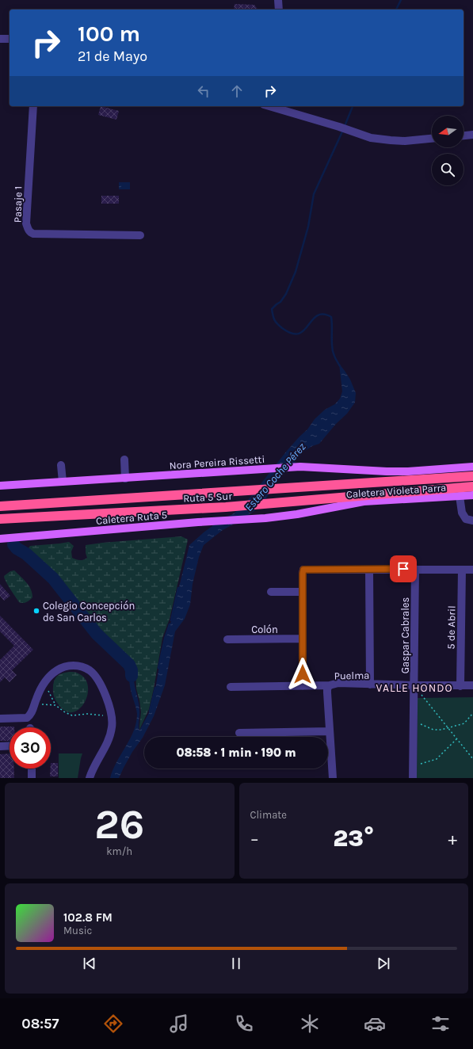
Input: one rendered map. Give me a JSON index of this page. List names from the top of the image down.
{
  "streets": {
    "highway": ["Ruta 5 Sur"],
    "main road": ["Nora Pereira Rissetti", "Caletera Violeta Parra", "Caletera Ruta 5"],
    "street": [
      "Pasaje 1",
      "5 de Abril",
      "Colón",
      "Gaspar Cabrales",
      "Puelma"
    ]
  },
  "crossings": [
    ["Caletera Violeta Parra", "Caletera Ruta 5"],
    ["5 de Abril", "Puelma"],
    ["Gaspar Cabrales", "Puelma"]
  ],
  "districts": ["VALLE HONDO"],
  "water": ["Estero Coche Pérez"],
  "places": ["Colegio Concepción de San Carlos"],
  "north": "left",
  "page": {
    "turn": ["100 m", "21 de Mayo"],
    "limit": "30",
    "trip": "08:58 · 1 min · 190 m",
    "tile": [
      ["26", "km/h"],
      "Climate"
    ],
    "heat": ["−", "23°", "+"],
    "song": ["102.8 FM", "Music"],
    "tabs": "08:57"
  }
}
